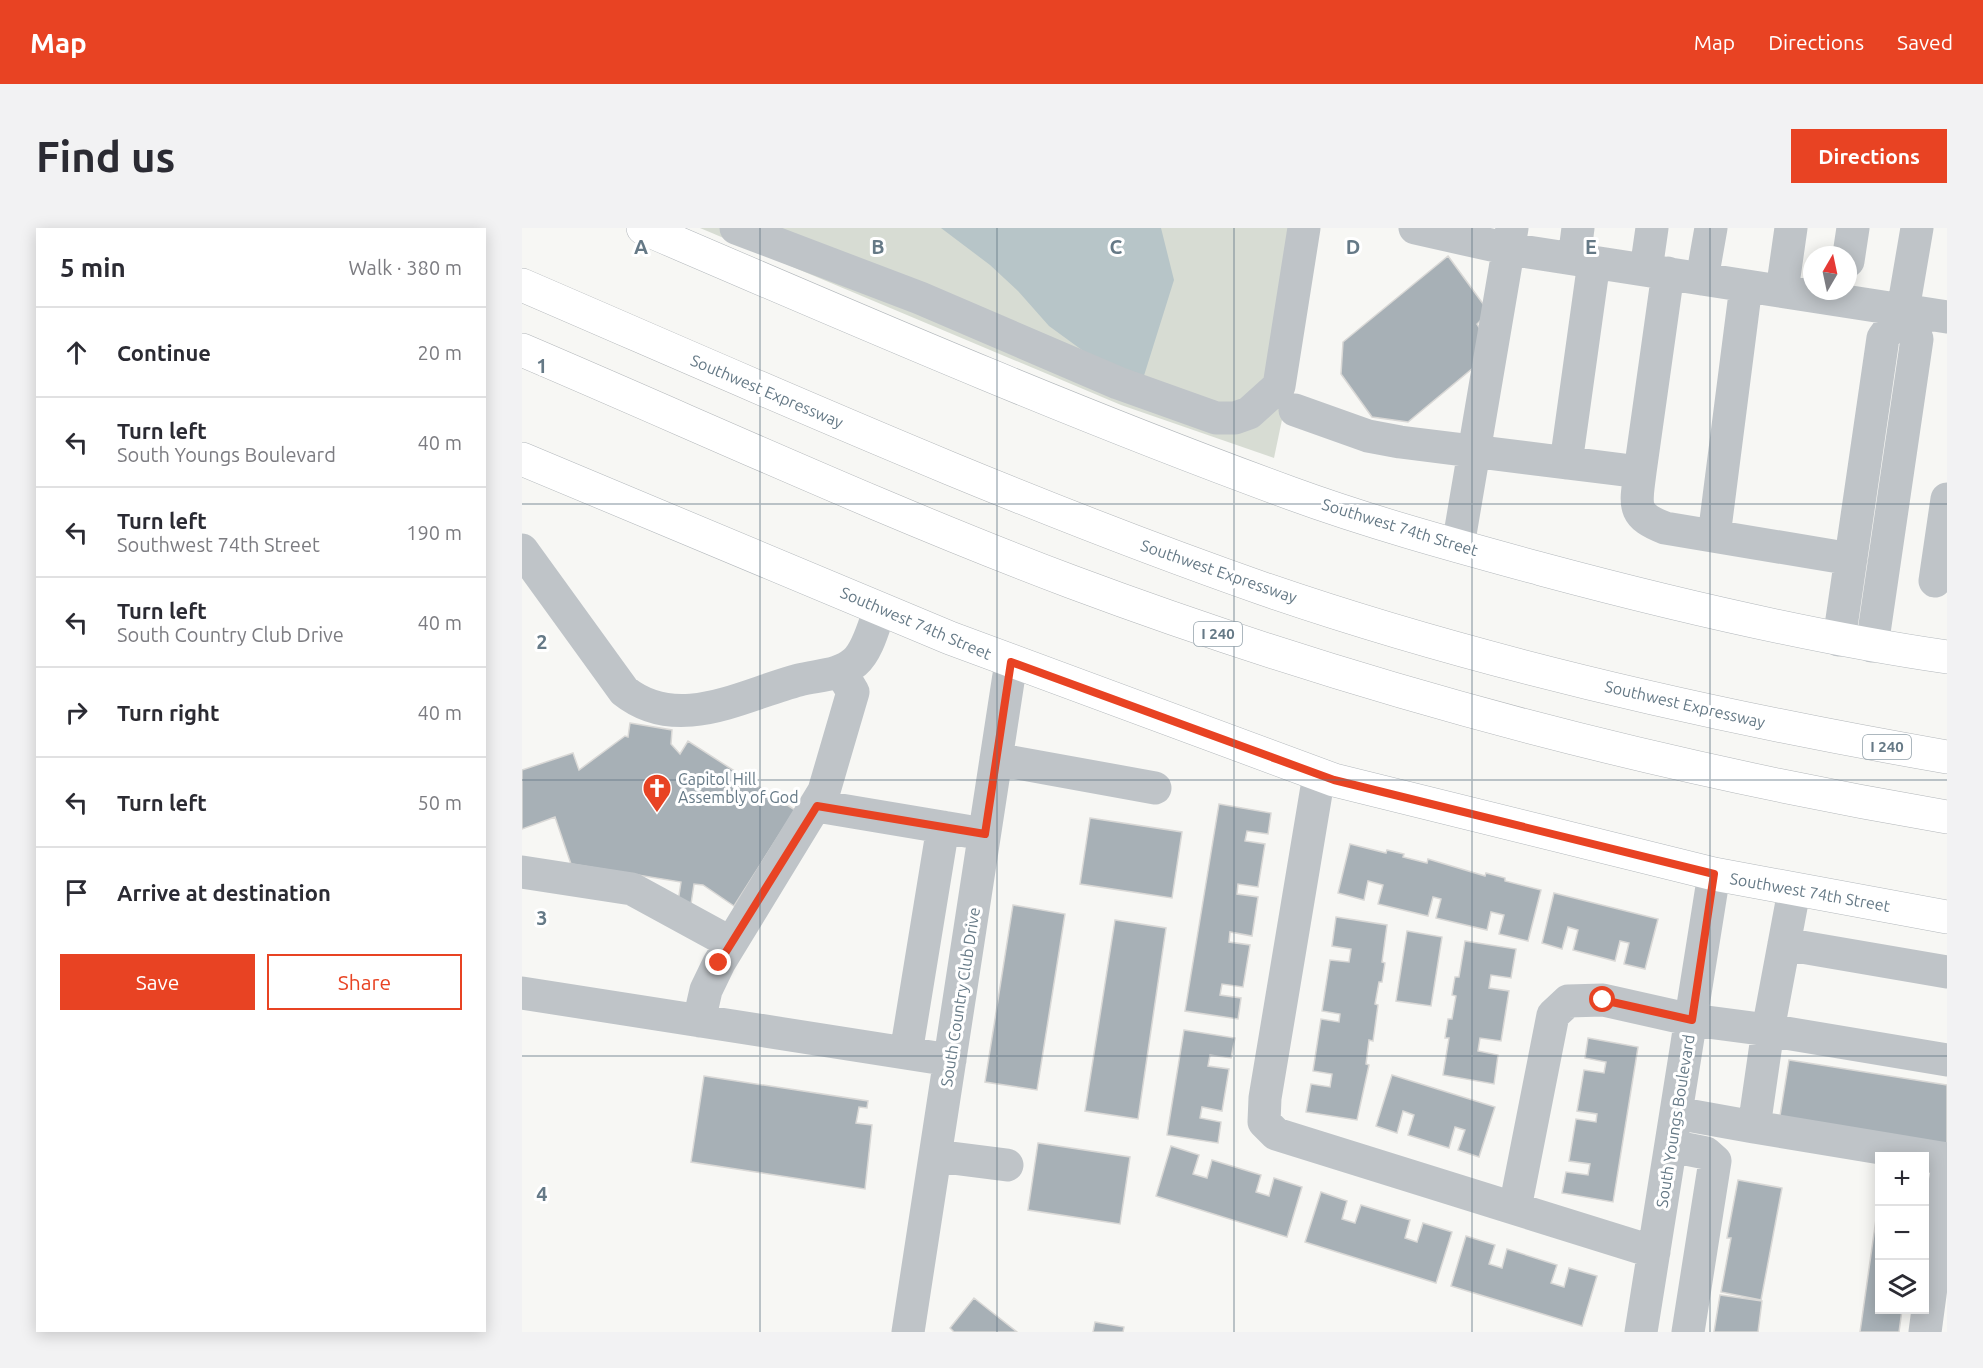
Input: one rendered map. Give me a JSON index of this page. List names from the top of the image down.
{
  "streets": {
    "main road": ["Southwest Expressway", "Southwest 74th Street", "I 240"],
    "street": ["South Country Club Drive", "South Youngs Boulevard"]
  },
  "crossings": [
    ["Southwest 74th Street", "South Country Club Drive"],
    ["Southwest 74th Street", "South Youngs Boulevard"]
  ],
  "places": {
    "church": ["Capitol Hill Assembly of God"]
  },
  "north": "top",
  "page": {
    "header": "Map",
    "nav": ["Map", "Directions", "Saved"],
    "buttons": [
      "Directions",
      ["Save", "Share"]
    ],
    "title": "Find us",
    "heading": ["5 min", "Walk · 380 m"],
    "list": [
      ["Continue", "20 m"],
      ["Turn left", "South Youngs Boulevard", "40 m"],
      ["Turn left", "Southwest 74th Street", "190 m"],
      ["Turn left", "South Country Club Drive", "40 m"],
      ["Turn right", "40 m"],
      ["Turn left", "50 m"],
      "Arrive at destination"
    ],
    "map_buttons": ["+", "−"]
  },
  "grid": {
    "columns": [
      "A",
      "B",
      "C",
      "D",
      "E"
    ],
    "rows": [
      "1",
      "2",
      "3",
      "4"
    ]
  }
}
